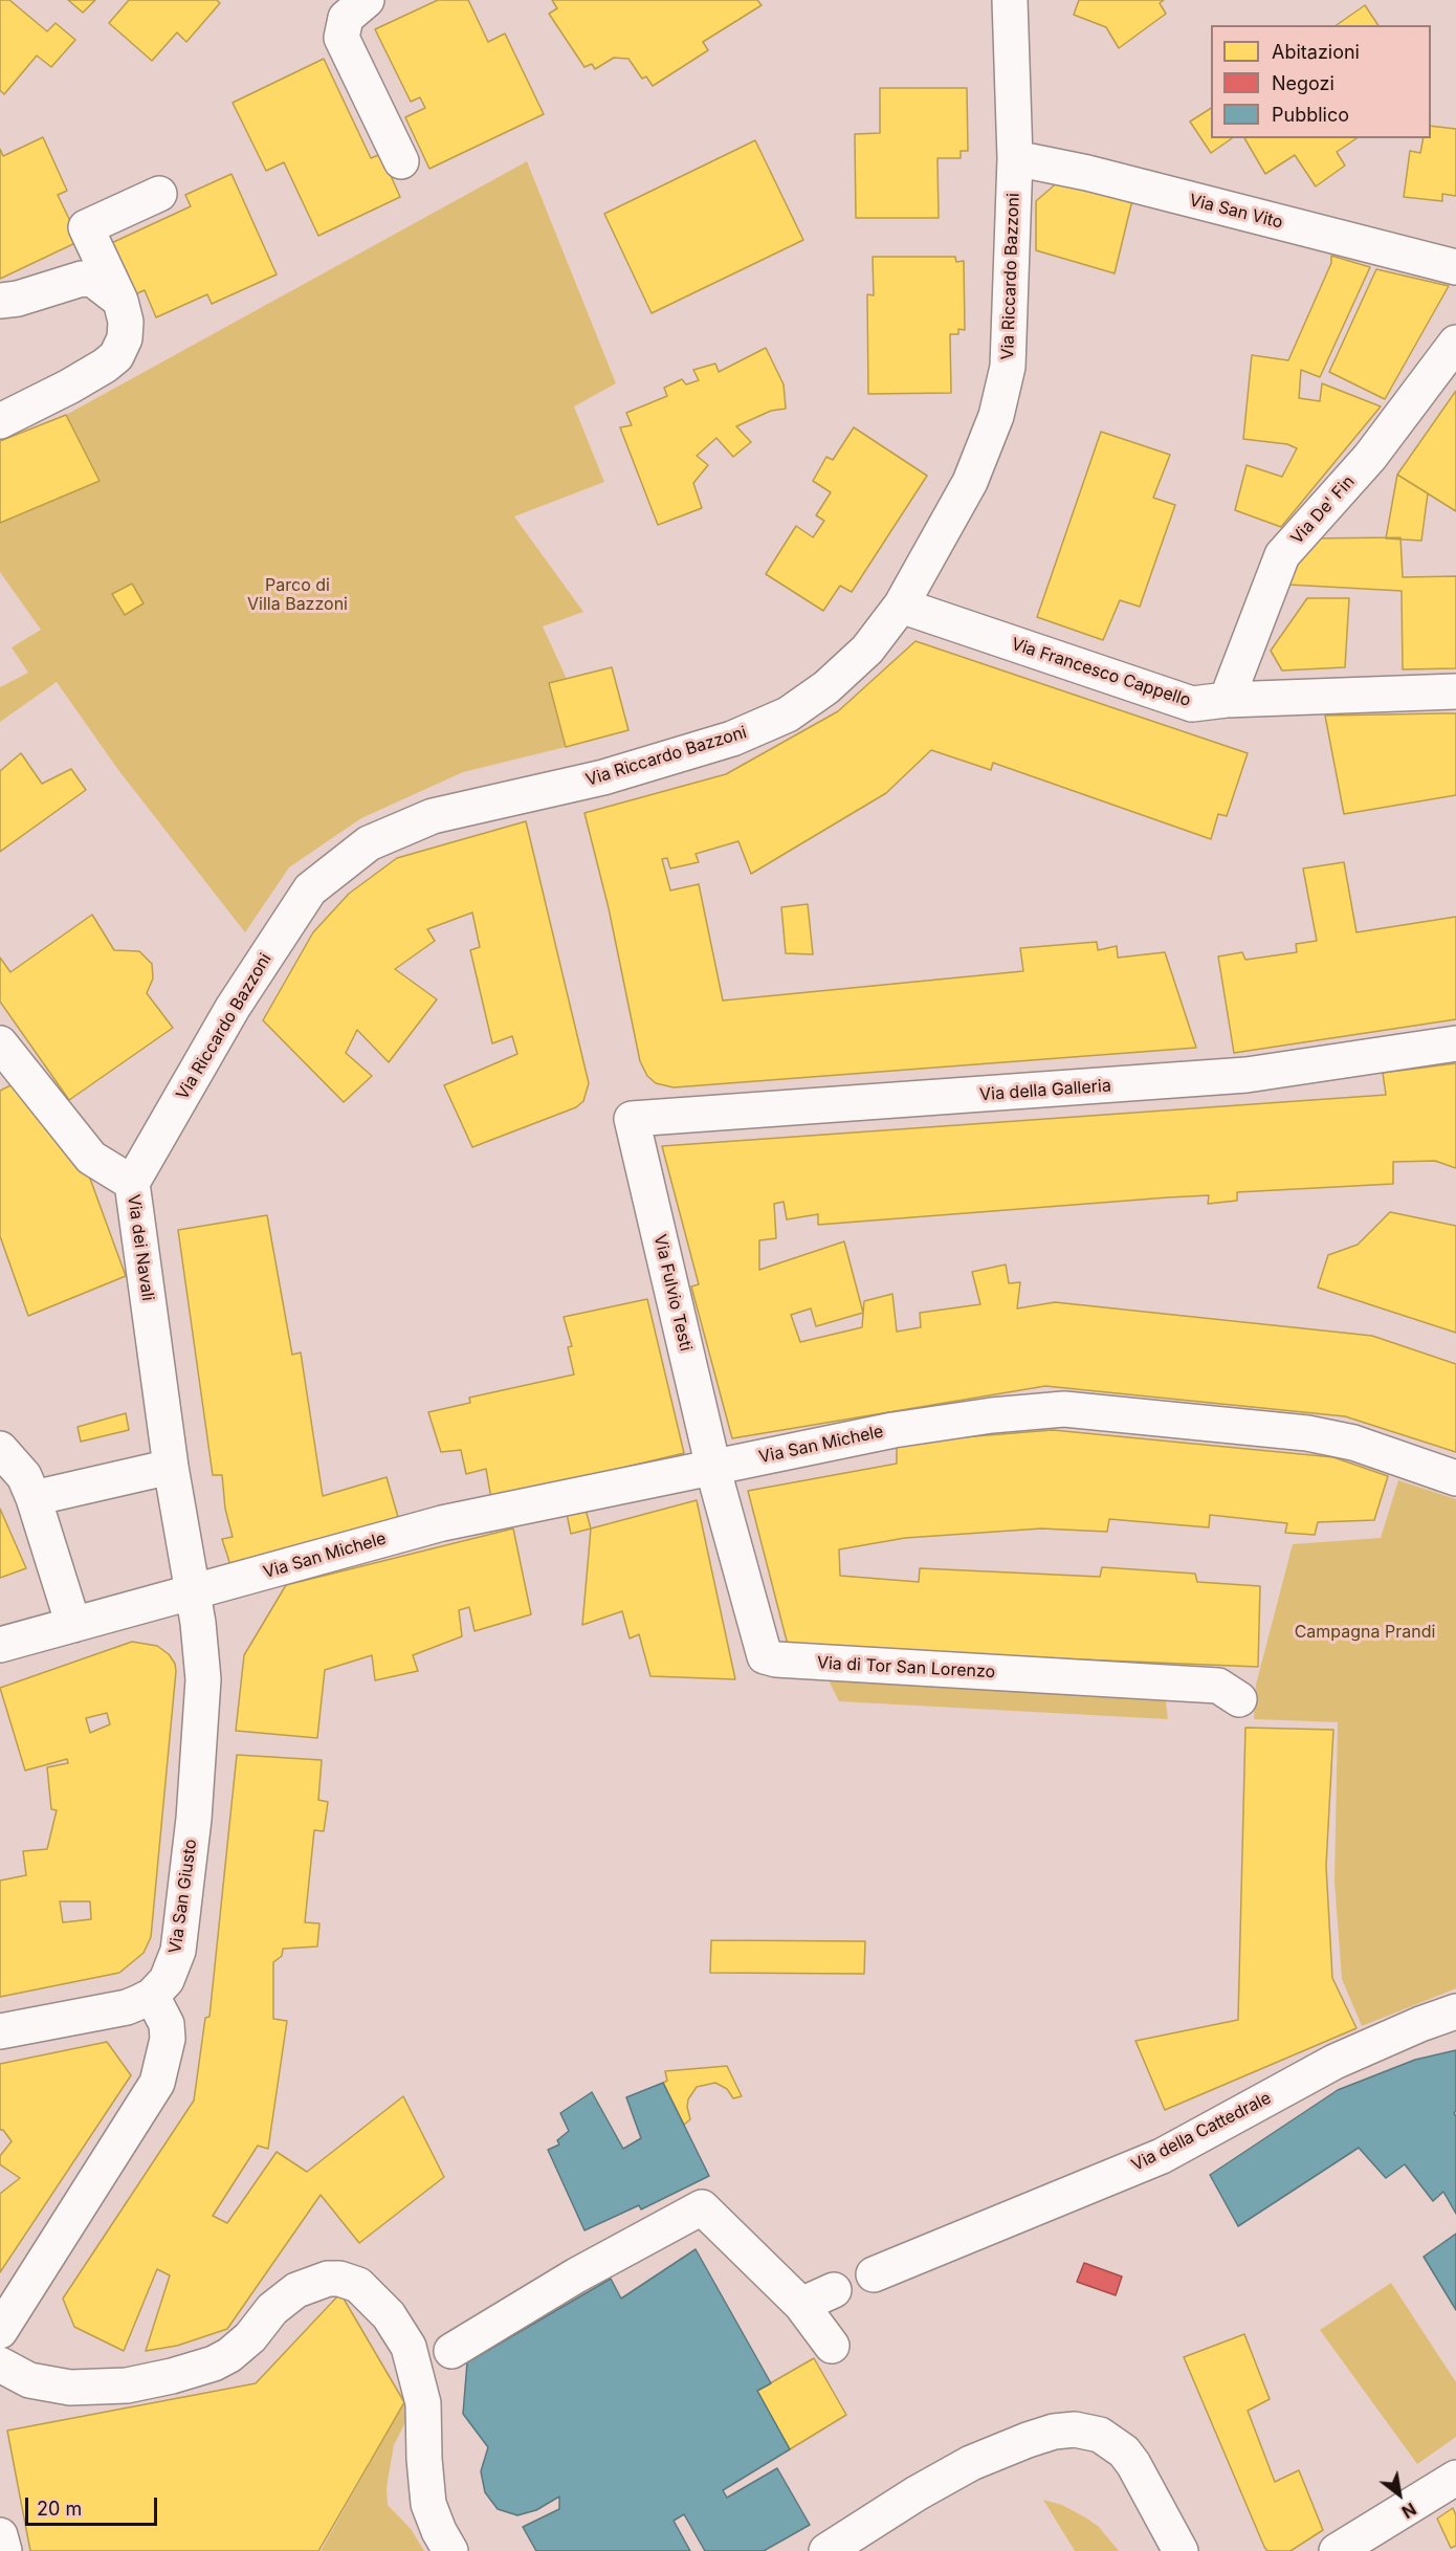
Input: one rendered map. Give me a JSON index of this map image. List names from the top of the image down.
{
  "streets": {
    "street": [
      "Via San Vito",
      "Via Riccardo Bazzoni",
      "Via De' Fin",
      "Via Francesco Cappello",
      "Via della Galleria",
      "Via dei Navali",
      "Via Fulvio Testi",
      "Via San Michele",
      "Via di Tor San Lorenzo",
      "Via San Giusto",
      "Via della Cattedrale"
    ]
  },
  "crossings": [
    ["Via San Vito", "Via Riccardo Bazzoni"],
    ["Via Riccardo Bazzoni", "Via Francesco Cappello"],
    ["Via Riccardo Bazzoni", "Via dei Navali"],
    ["Via De' Fin", "Via Francesco Cappello"],
    ["Via della Galleria", "Via Fulvio Testi"],
    ["Via dei Navali", "Via San Michele"],
    ["Via dei Navali", "Via San Giusto"],
    ["Via Fulvio Testi", "Via San Michele"],
    ["Via Fulvio Testi", "Via di Tor San Lorenzo"],
    ["Via San Michele", "Via di Tor San Lorenzo"],
    ["Via San Michele", "Via San Giusto"]
  ],
  "parks": ["Parco di Villa Bazzoni", "Campagna Prandi"],
  "legend": ["Abitazioni", "Negozi", "Pubblico"],
  "scale_bar": "20 m",
  "north": "bottom right"
}
